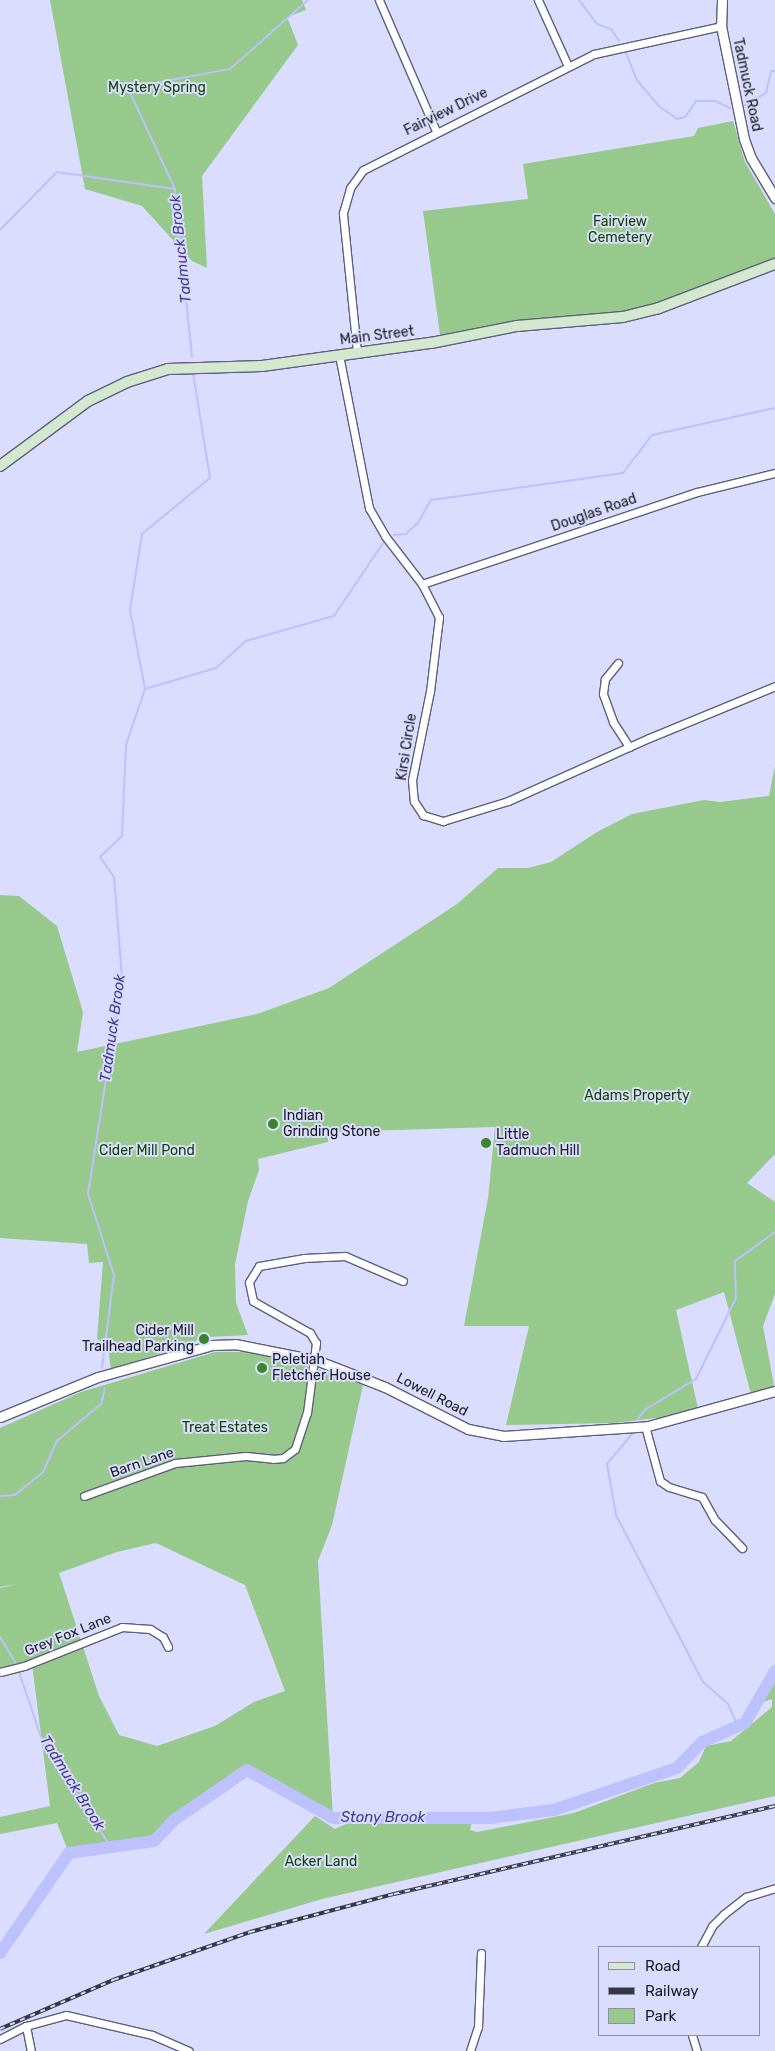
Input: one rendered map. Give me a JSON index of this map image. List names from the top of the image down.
{
  "streets": {
    "main road": ["Main Street"],
    "street": [
      "Tadmuck Road",
      "Fairview Drive",
      "Douglas Road",
      "Kirsi Circle",
      "Lowell Road",
      "Barn Lane",
      "Grey Fox Lane"
    ]
  },
  "crossings": [
    ["Tadmuck Road", "Fairview Drive"],
    ["Fairview Drive", "Main Street"],
    ["Main Street", "Kirsi Circle"],
    ["Douglas Road", "Kirsi Circle"],
    ["Lowell Road", "Barn Lane"]
  ],
  "water": ["Tadmuck Brook", "Stony Brook"],
  "parks": [
    "Mystery Spring",
    "Fairview Cemetery",
    "Adams Property",
    "Cider Mill Pond",
    "Treat Estates",
    "Acker Land"
  ],
  "places": [
    "Indian Grinding Stone",
    "Little Tadmuch Hill",
    "Cider Mill Trailhead Parking",
    "Peletiah Fletcher House"
  ],
  "legend": ["Road", "Railway", "Park"]
}
